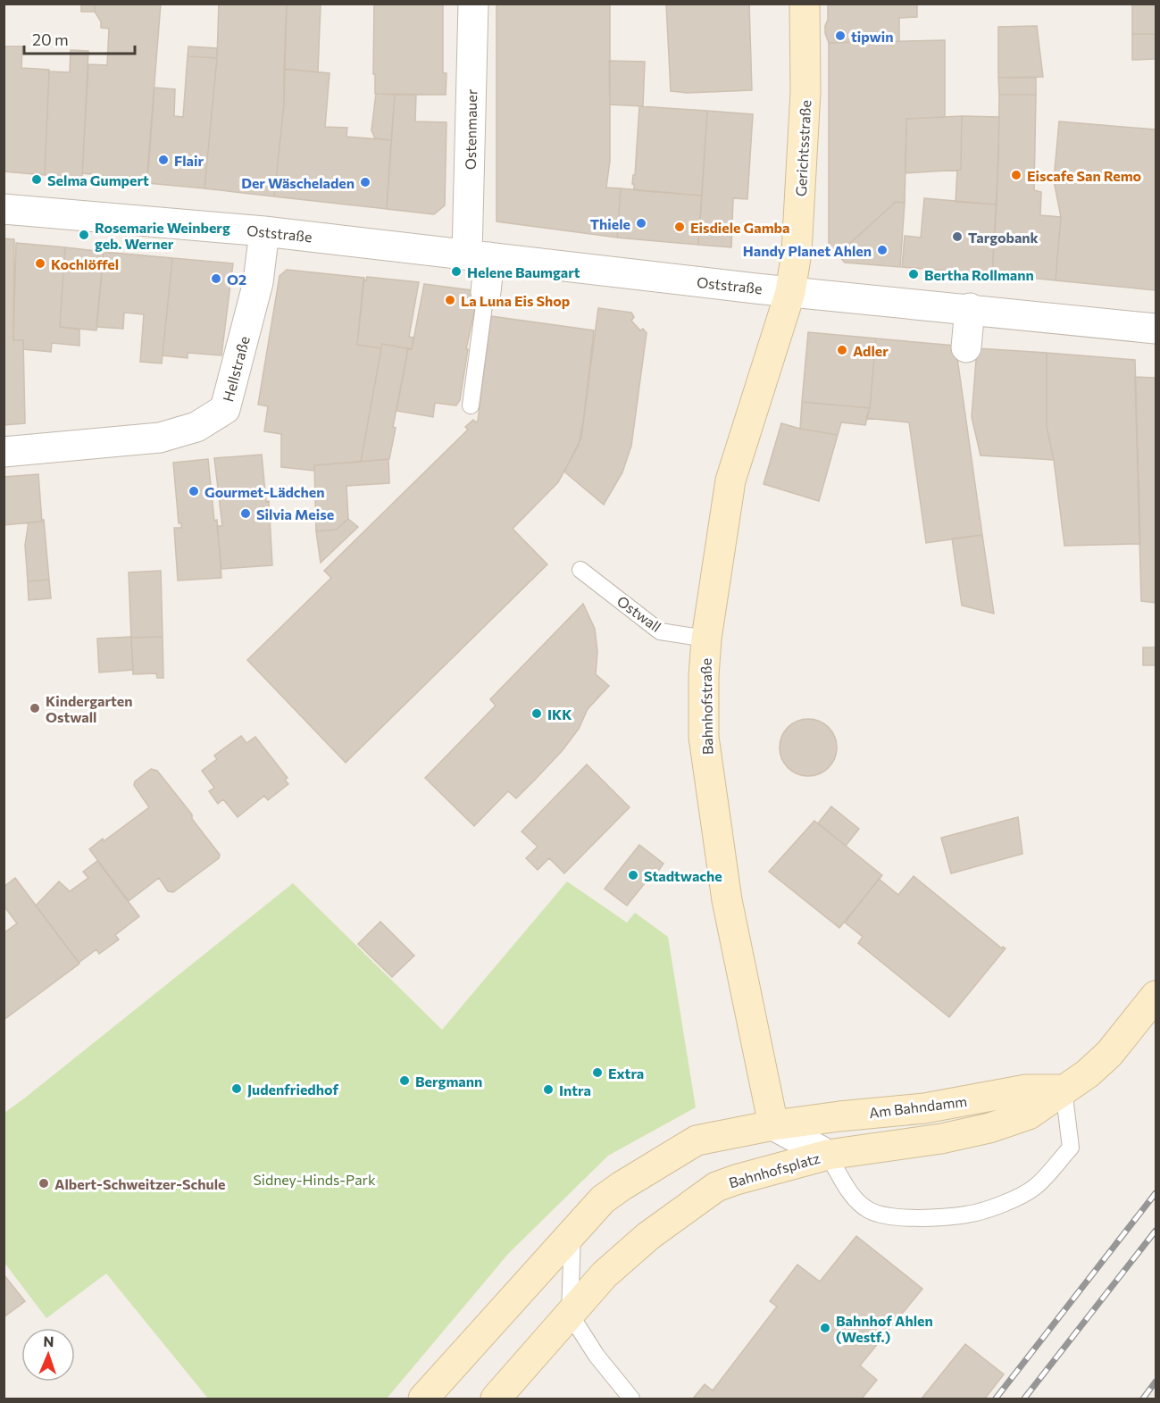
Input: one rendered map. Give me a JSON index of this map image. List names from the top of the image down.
{
  "streets": {
    "street": [
      "Ostenmauer",
      "Gerichtsstraße",
      "Oststraße",
      "Hellstraße",
      "Bahnhofstraße",
      "Am Bahndamm",
      "Bahnhofsplatz"
    ],
    "lane": ["Ostwall"]
  },
  "crossings": [
    ["Ostenmauer", "Oststraße"],
    ["Gerichtsstraße", "Oststraße"],
    ["Gerichtsstraße", "Bahnhofstraße"],
    ["Oststraße", "Hellstraße"],
    ["Oststraße", "Bahnhofstraße"],
    ["Ostwall", "Bahnhofstraße"],
    ["Bahnhofstraße", "Am Bahndamm"],
    ["Bahnhofstraße", "Bahnhofsplatz"],
    ["Am Bahndamm", "Bahnhofsplatz"]
  ],
  "parks": ["Sidney-Hinds-Park"],
  "places": [
    "tipwin",
    "Flair",
    "Eiscafe San Remo",
    "Selma Gumpert",
    "Der Wäscheladen",
    "Thiele",
    "Eisdiele Gamba",
    "Rosemarie Weinberg geb. Werner",
    "Targobank",
    "Handy Planet Ahlen",
    "Kochlöffel",
    "Helene Baumgart",
    "Bertha Rollmann",
    "O2",
    "La Luna Eis Shop",
    "Adler",
    "Gourmet-Lädchen",
    "Silvia Meise",
    "Kindergarten Ostwall",
    "IKK",
    "Stadtwache",
    "Extra",
    "Bergmann",
    "Judenfriedhof",
    "Intra",
    "Albert-Schweitzer-Schule",
    "Bahnhof Ahlen (Westf.)"
  ],
  "scale_bar": "20 m",
  "north": "top"
}
